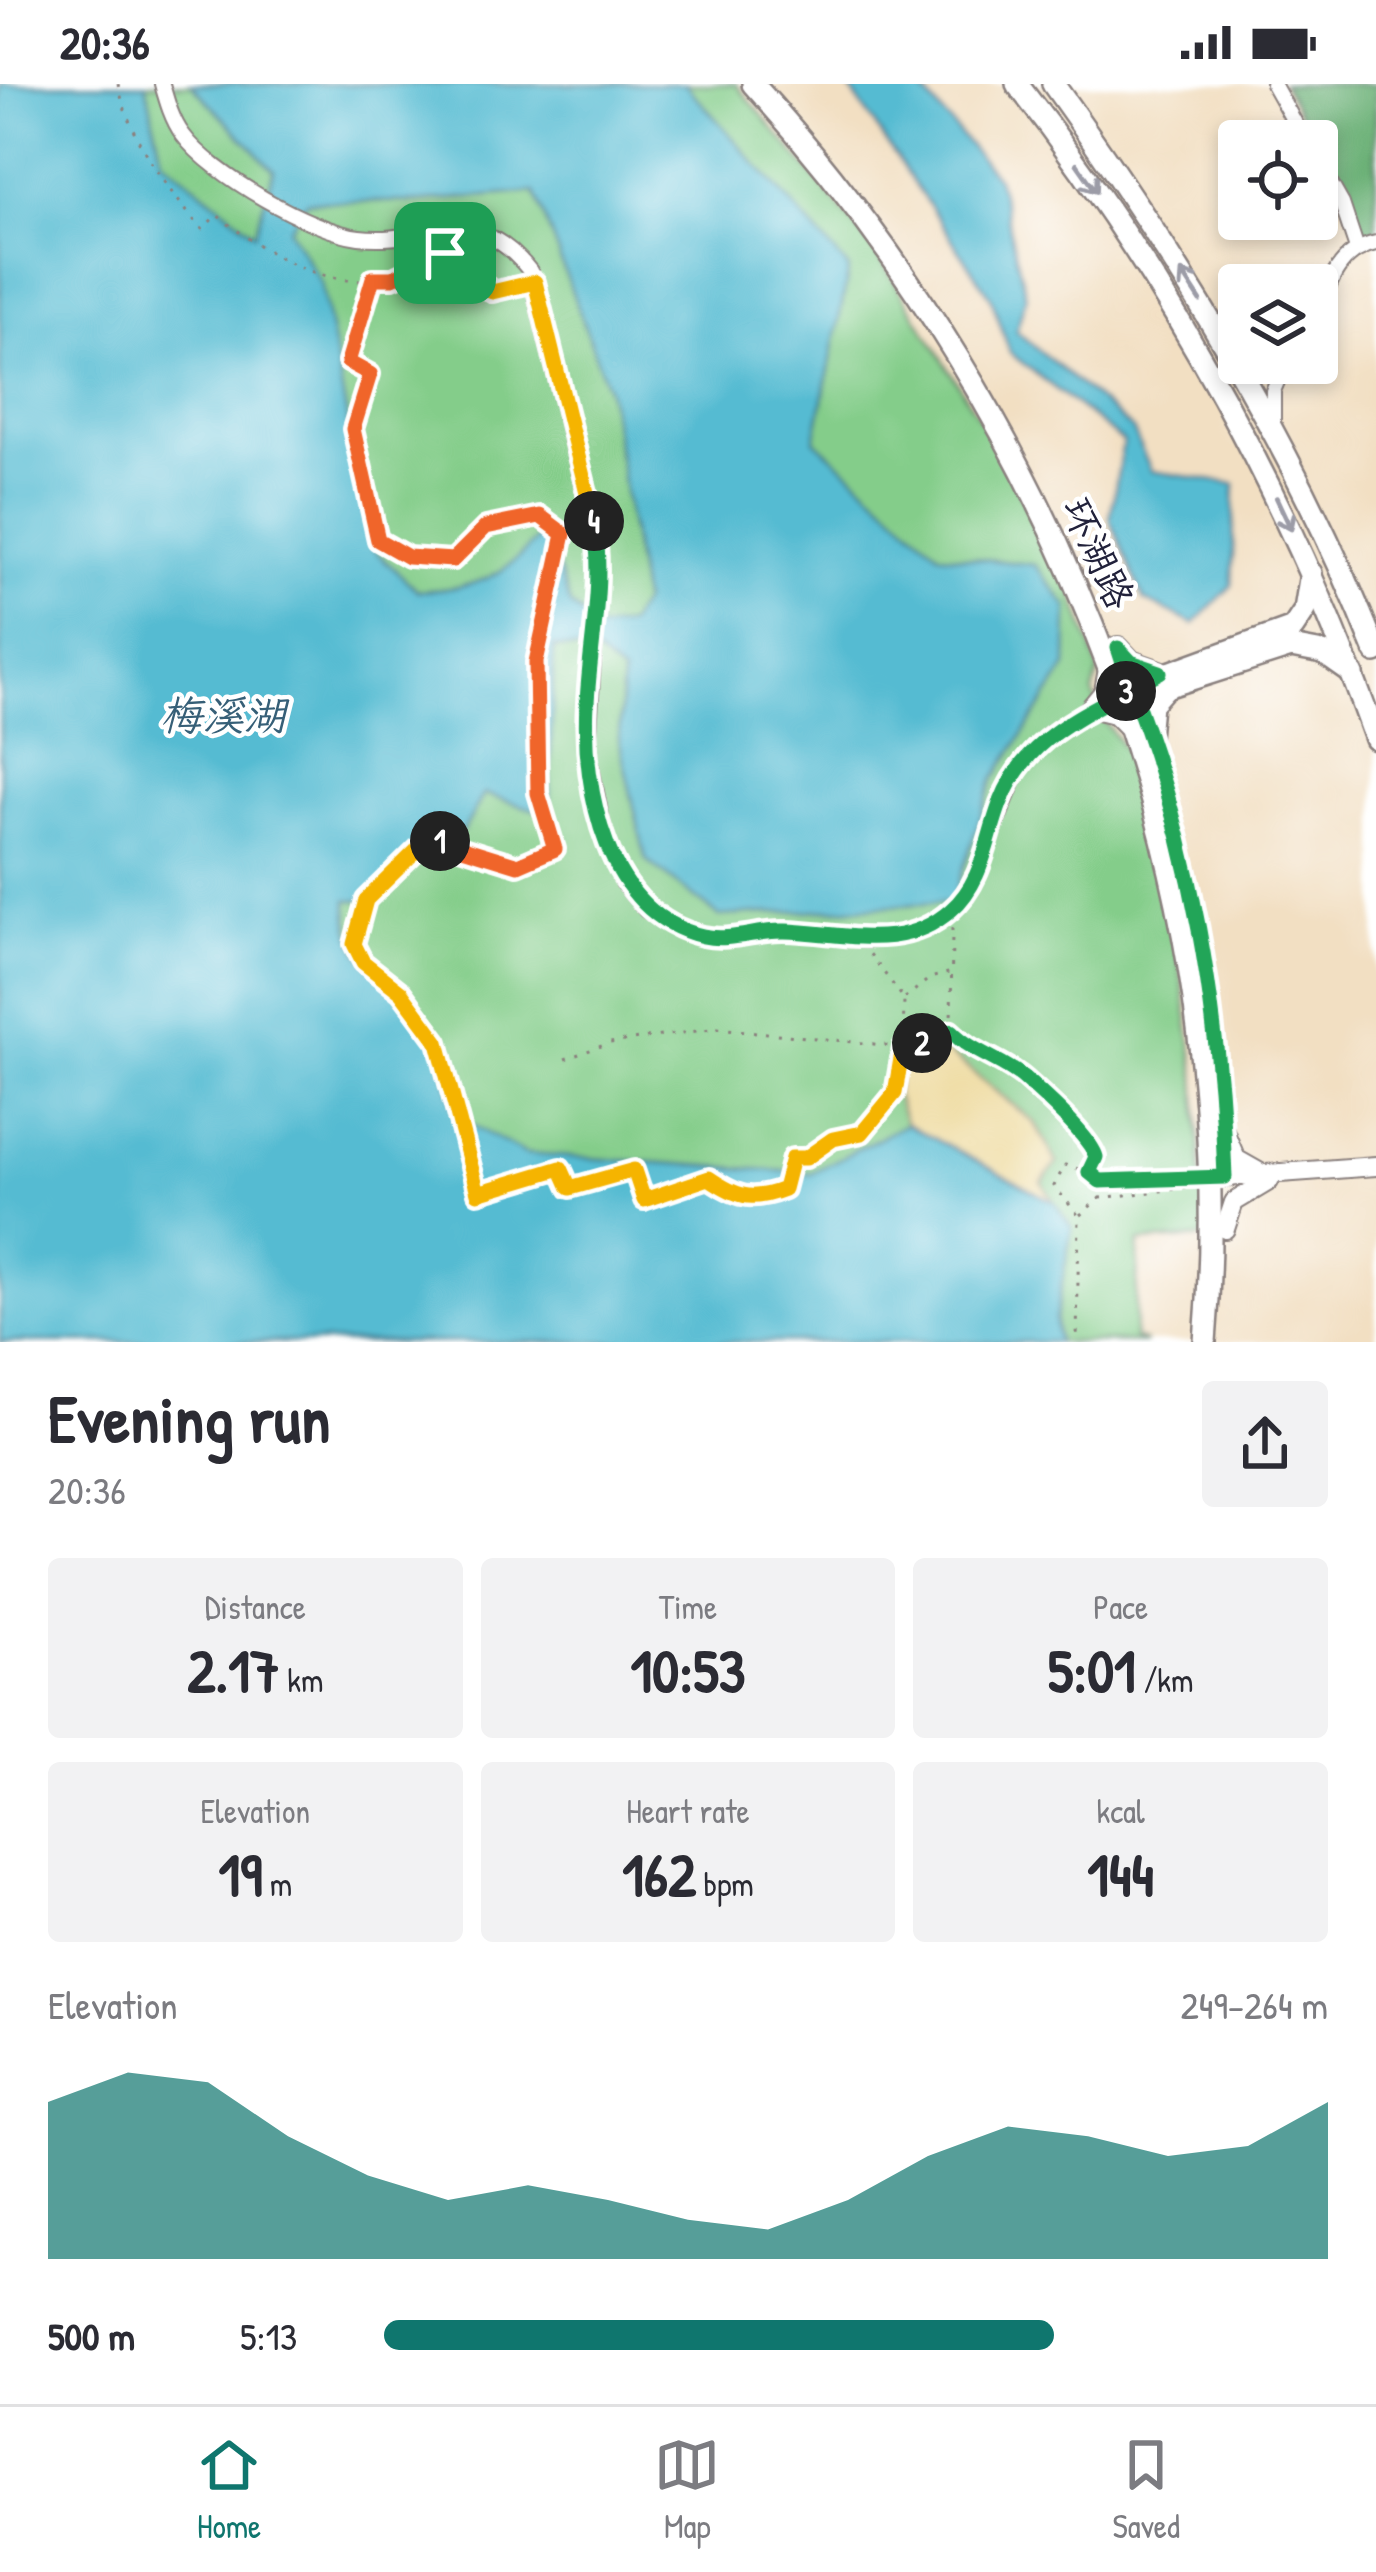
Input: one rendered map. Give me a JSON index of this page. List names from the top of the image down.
{
  "streets": {
    "main road": ["环湖路"]
  },
  "water": ["梅溪湖"],
  "page": {
    "status": "20:36",
    "pins": [
      "4",
      "3",
      "1",
      "2"
    ],
    "heading": ["Evening run", "20:36"],
    "stats": [
      ["Distance", "2.17 km"],
      ["Time", "10:53"],
      ["Pace", "5:01 /km"],
      ["Elevation", "19 m"],
      ["Heart rate", "162 bpm"],
      ["kcal", "144"]
    ],
    "chart": ["Elevation", "249–264 m"],
    "list": [
      {
        "name": "500 m",
        "note": "5:13"
      }
    ],
    "tabs": ["Home", "Map", "Saved"]
  }
}
